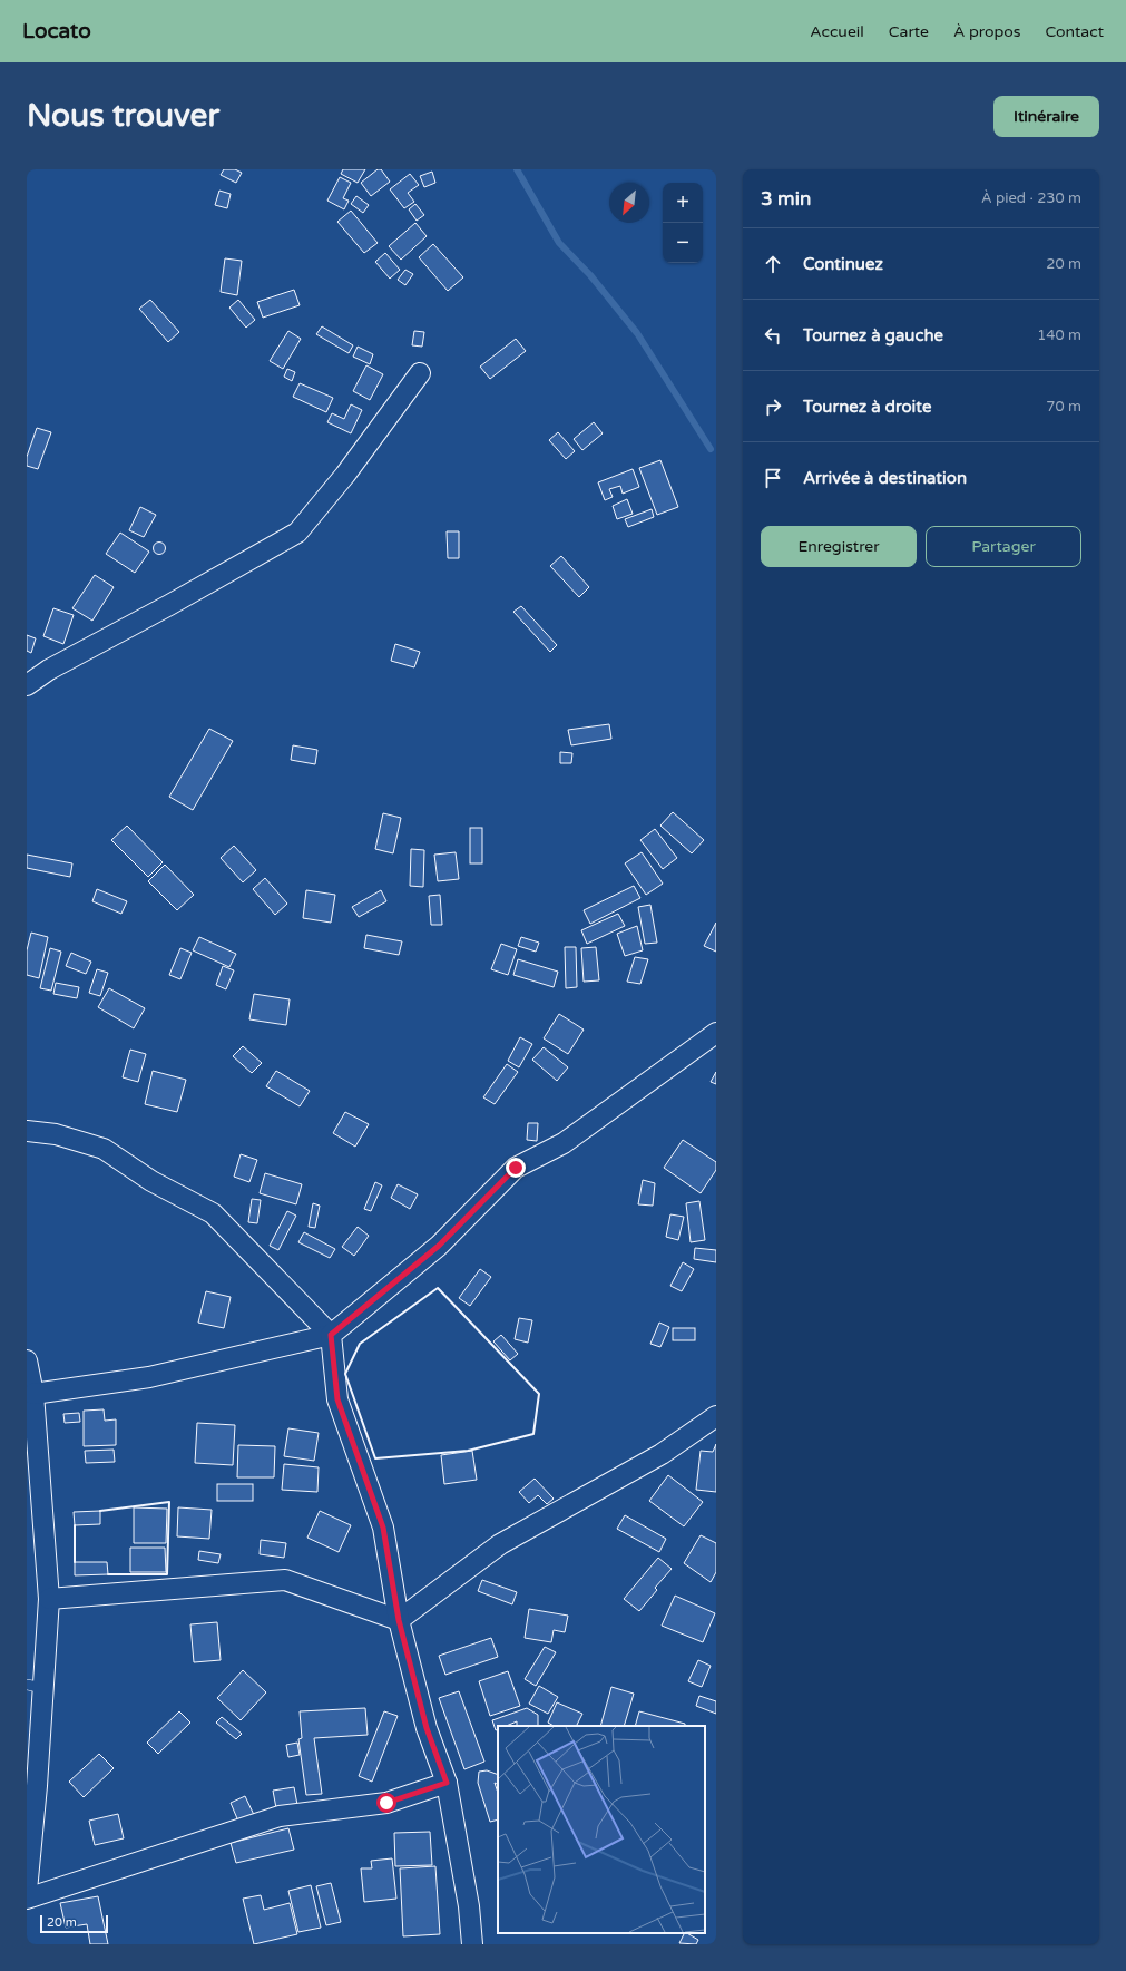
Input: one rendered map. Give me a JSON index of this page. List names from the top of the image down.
{
  "scale_bar": "20 m",
  "north": "bottom left",
  "page": {
    "header": "Locato",
    "nav": [
      "Accueil",
      "Carte",
      "À propos",
      "Contact"
    ],
    "buttons": [
      "Itinéraire",
      ["Enregistrer", "Partager"]
    ],
    "title": "Nous trouver",
    "heading": ["3 min", "À pied · 230 m"],
    "map_buttons": ["+", "−"],
    "list": [
      ["Continuez", "20 m"],
      ["Tournez à gauche", "140 m"],
      ["Tournez à droite", "70 m"],
      "Arrivée à destination"
    ],
    "scale": "20 m"
  }
}
